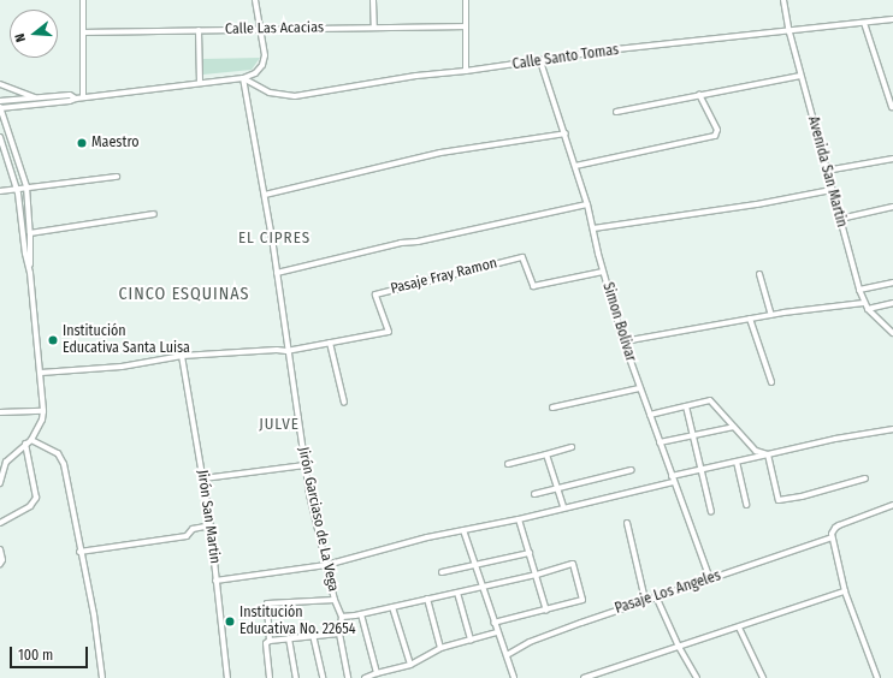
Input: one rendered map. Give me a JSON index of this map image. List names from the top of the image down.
{
  "streets": {
    "street": [
      "Calle Las Acacias",
      "Calle Santo Tomas",
      "Avenida San Martin",
      "Pasaje Fray Ramon",
      "Simon Bolivar",
      "Jirón San Martin",
      "Jirón Garciaso de La Vega",
      "Pasaje Los Angeles"
    ]
  },
  "crossings": [
    ["Calle Santo Tomas", "Avenida San Martin"],
    ["Calle Santo Tomas", "Simon Bolivar"],
    ["Calle Santo Tomas", "Jirón Garciaso de La Vega"],
    ["Pasaje Fray Ramon", "Simon Bolivar"],
    ["Pasaje Fray Ramon", "Jirón San Martin"],
    ["Pasaje Fray Ramon", "Jirón Garciaso de La Vega"],
    ["Simon Bolivar", "Pasaje Los Angeles"]
  ],
  "districts": ["EL CIPRES", "CINCO ESQUINAS", "JULVE"],
  "places": ["Maestro", "Institución Educativa Santa Luisa", "Institución Educativa No. 22654"],
  "scale_bar": "100 m",
  "north": "left"
}
